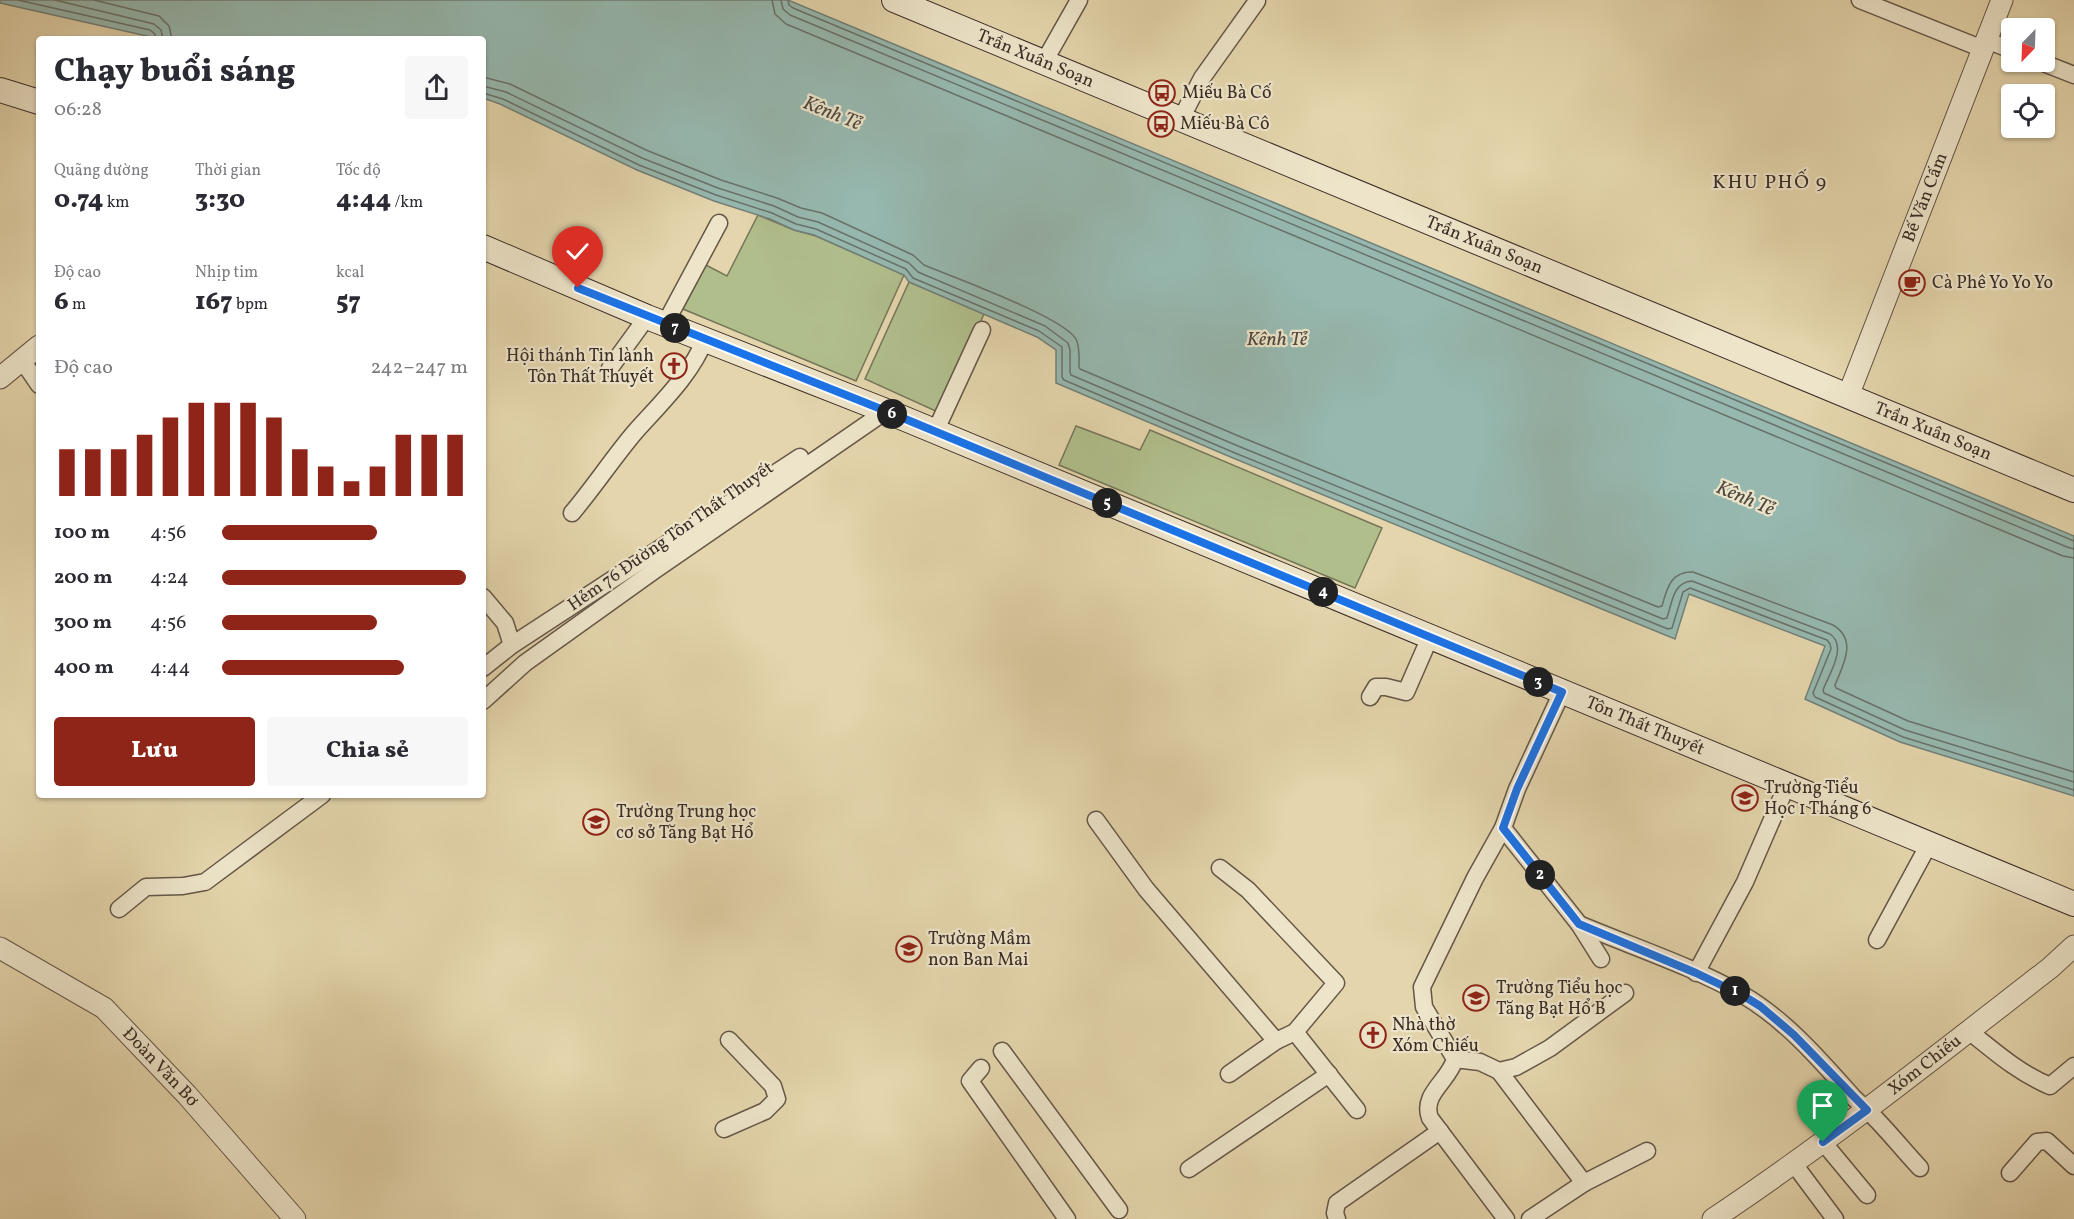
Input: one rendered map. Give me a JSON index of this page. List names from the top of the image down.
{
  "streets": {
    "main road": ["Trần Xuân Soạn", "Tôn Thất Thuyết"],
    "street": [
      "Bế Văn Cấm",
      "Hẻm 76 Đường Tôn Thất Thuyết",
      "Xóm Chiếu",
      "Đoàn Văn Bơ"
    ]
  },
  "crossings": [
    ["Trần Xuân Soạn", "Bế Văn Cấm"],
    ["Hẻm 76 Đường Tôn Thất Thuyết", "Tôn Thất Thuyết"]
  ],
  "districts": ["KHU PHỐ 9"],
  "water": ["Kênh Tẻ"],
  "places": {
    "bus stop": ["Miếu Bà Cố", "Miếu Bà Cô"],
    "cafe": ["Cà Phê Yo Yo Yo"],
    "church": ["Hội thánh Tin lành Tôn Thất Thuyết", "Nhà thờ Xóm Chiếu"],
    "school or university": [
      "Trường Tiểu Học 1 Tháng 6",
      "Trường Trung học cơ sở Tăng Bạt Hổ",
      "Trường Mầm non Ban Mai",
      "Trường Tiểu học Tăng Bạt Hổ B"
    ]
  },
  "north": "bottom left",
  "page": {
    "heading": ["Chạy buổi sáng", "06:28"],
    "stats": [
      ["Quãng đường", "0.74 km"],
      ["Thời gian", "3:30"],
      ["Tốc độ", "4:44 /km"],
      ["Độ cao", "6 m"],
      ["Nhịp tim", "167 bpm"],
      ["kcal", "57"]
    ],
    "pins": [
      "7",
      "6",
      "5",
      "4",
      "3",
      "2",
      "1"
    ],
    "chart": ["Độ cao", "242–247 m"],
    "list": [
      {
        "name": "100 m",
        "note": "4:56"
      },
      {
        "name": "200 m",
        "note": "4:24"
      },
      {
        "name": "300 m",
        "note": "4:56"
      },
      {
        "name": "400 m",
        "note": "4:44"
      }
    ],
    "buttons": ["Lưu", "Chia sẻ"]
  }
}
